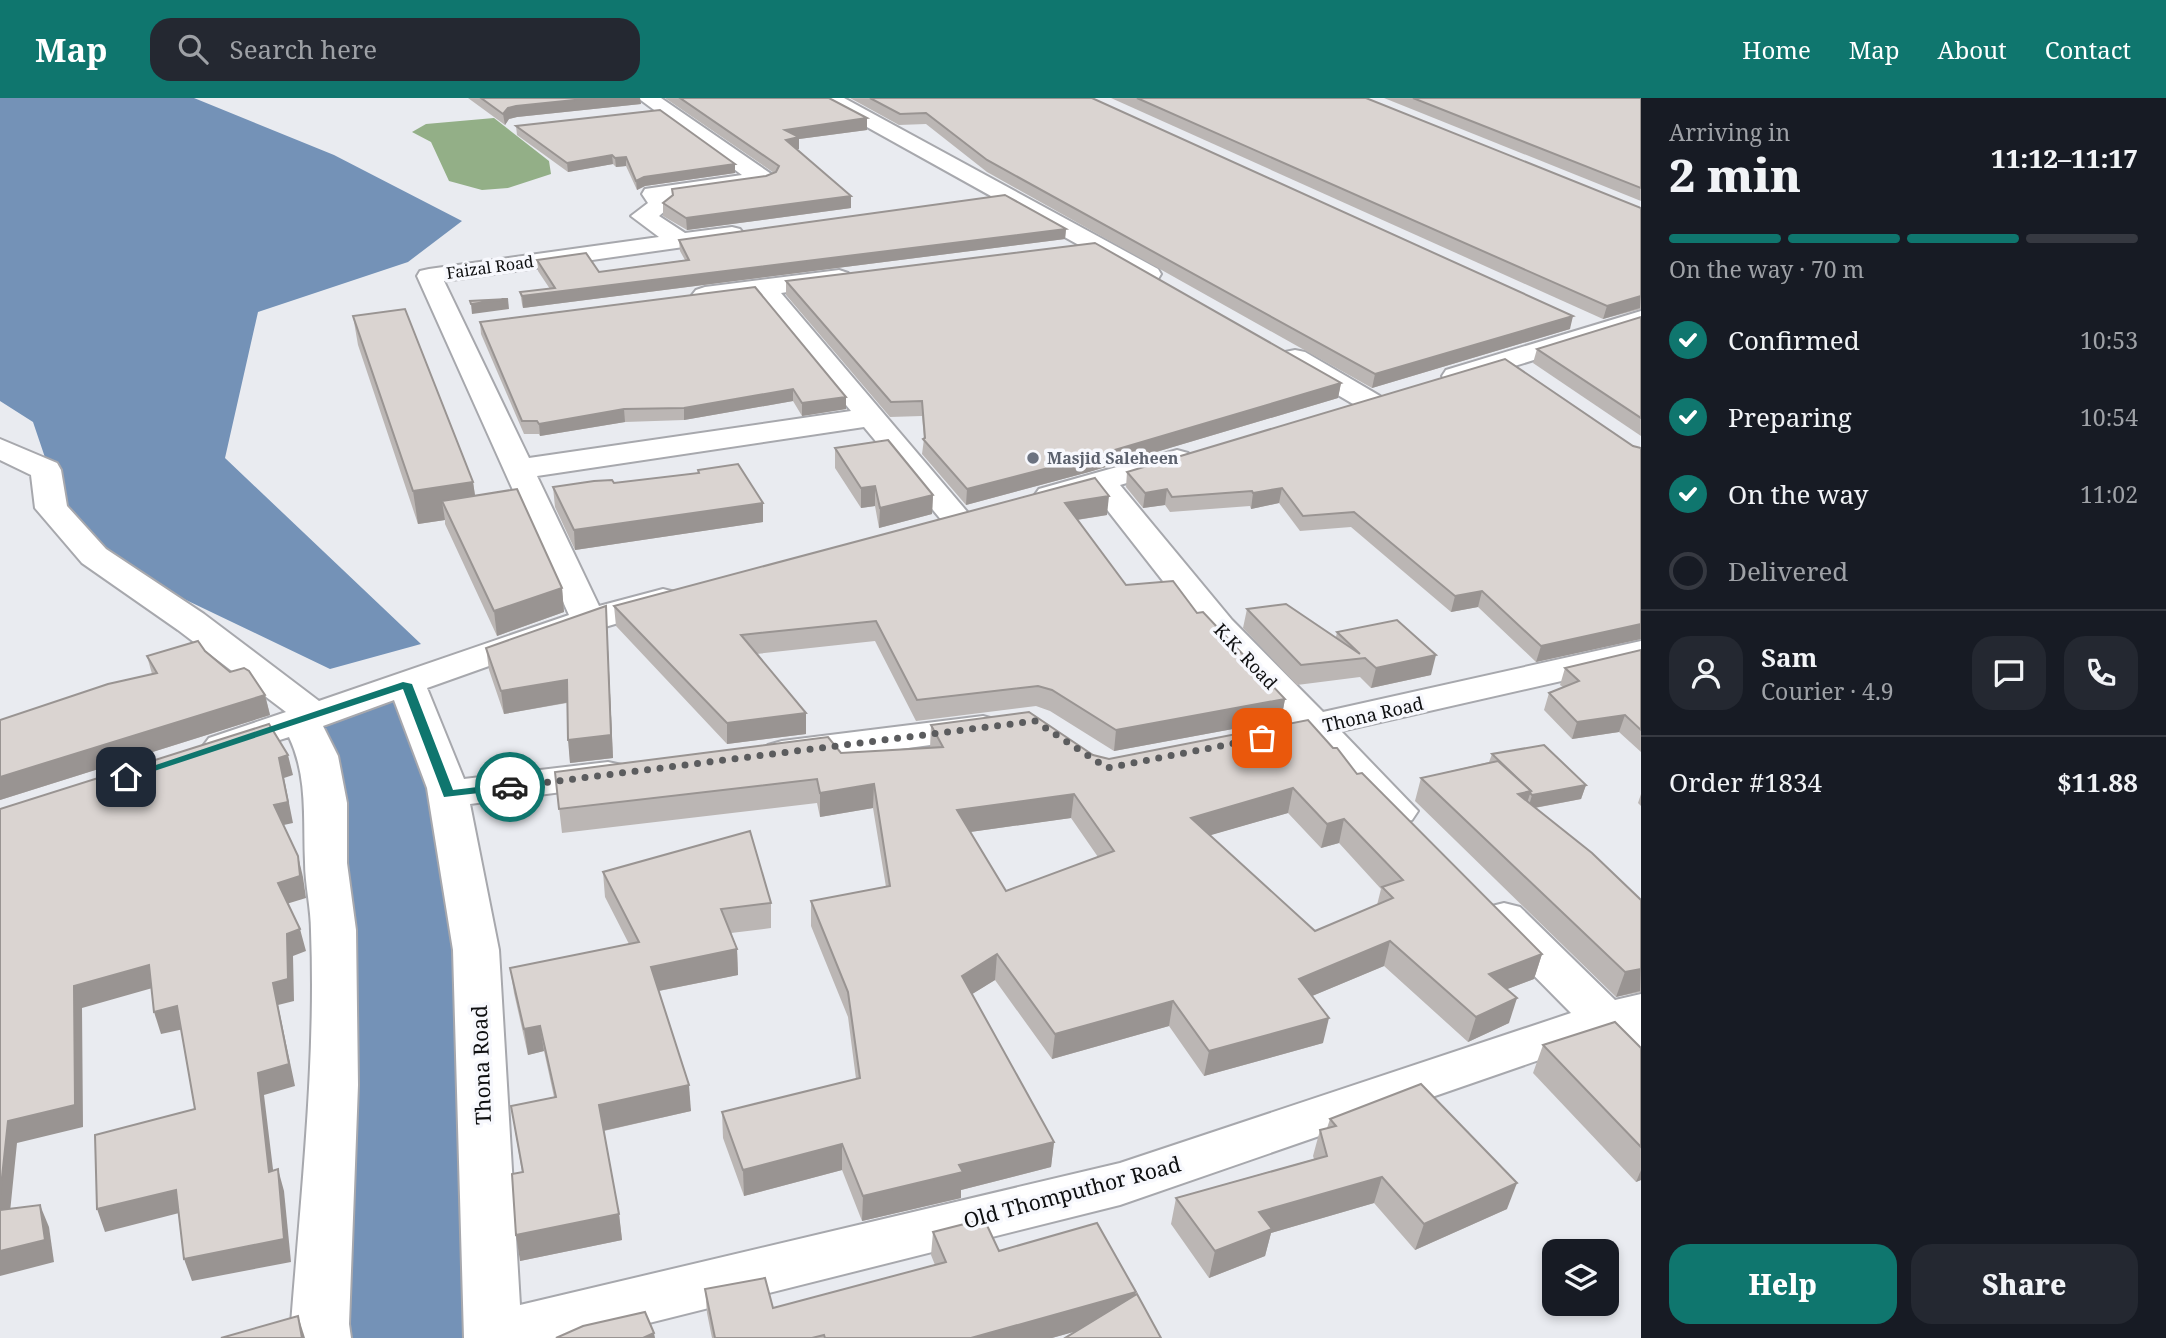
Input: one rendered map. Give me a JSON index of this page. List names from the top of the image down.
{
  "streets": {
    "street": [
      "Faizal Road",
      "K.K. Road",
      "Thona Road",
      "Old Thomputhor Road"
    ]
  },
  "crossings": [
    ["K.K. Road", "Thona Road"],
    ["Thona Road", "Old Thomputhor Road"]
  ],
  "places": ["Masjid Saleheen"],
  "page": {
    "header": "Map",
    "search": "Search here",
    "nav": [
      "Home",
      "Map",
      "About",
      "Contact"
    ],
    "heading": ["2 min", "Arriving in", "11:12–11:17"],
    "panel": [
      "Sam",
      "Courier · 4.9",
      "Order #1834",
      "$11.88"
    ],
    "bar": "On the way · 70 m",
    "list": [
      ["Confirmed", "10:53"],
      ["Preparing", "10:54"],
      ["On the way", "11:02"],
      "Delivered"
    ],
    "buttons": ["Help", "Share"]
  }
}
